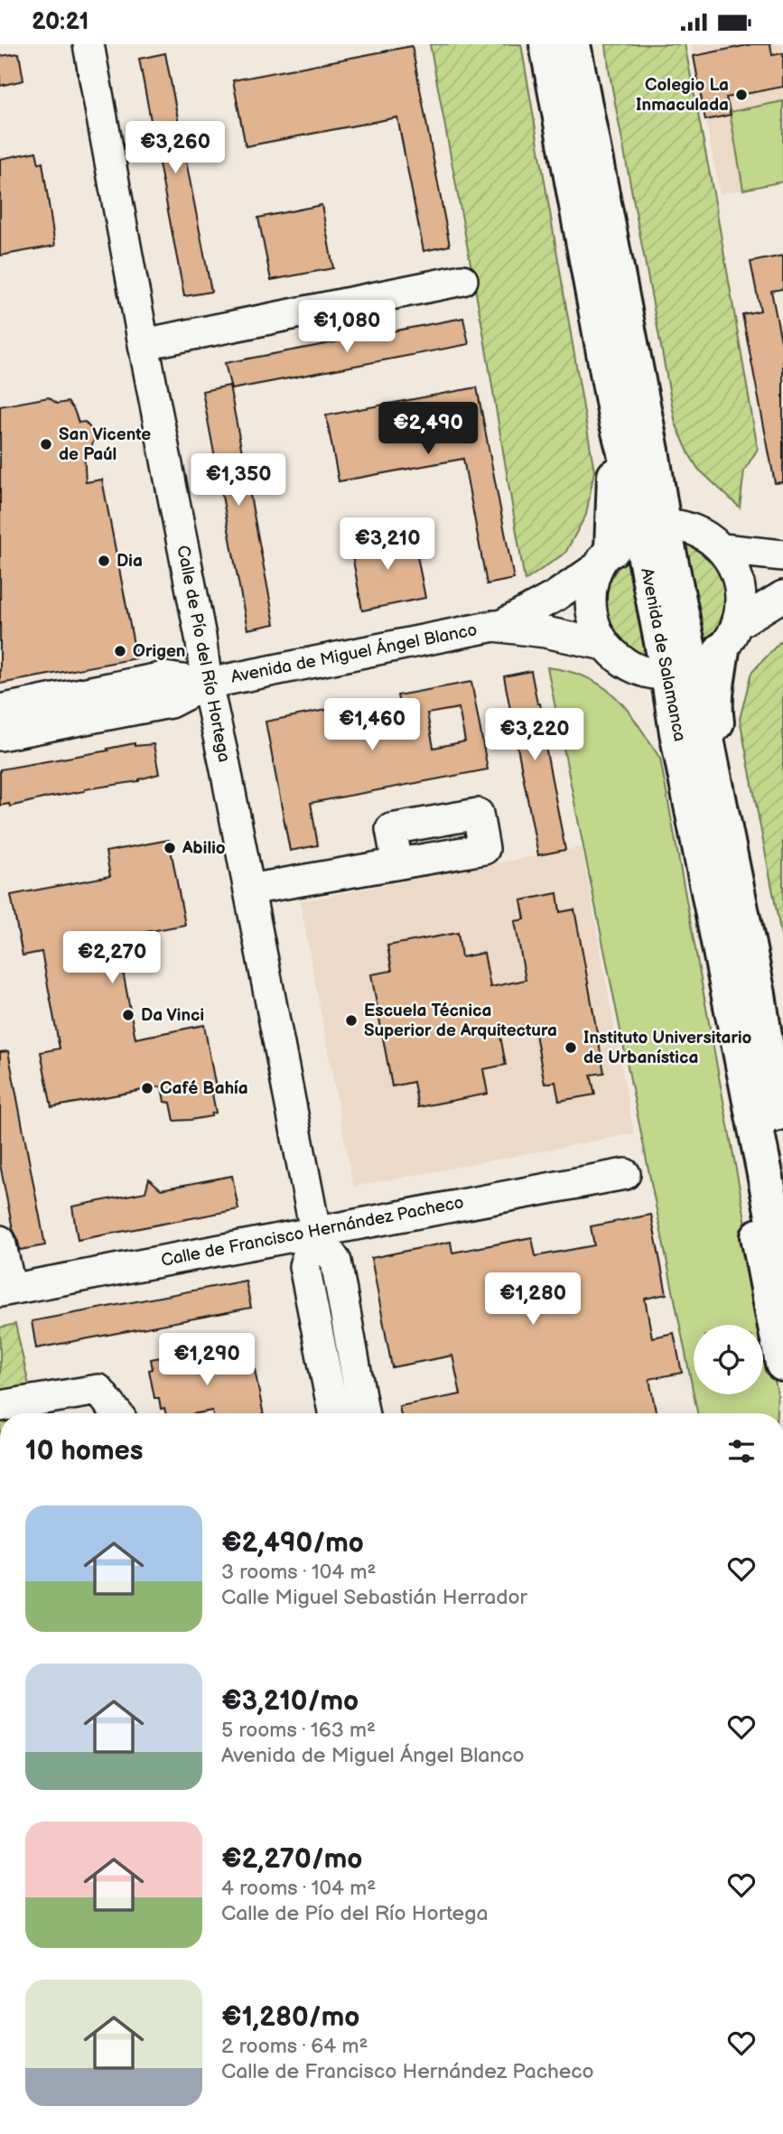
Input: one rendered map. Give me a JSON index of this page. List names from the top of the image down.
{
  "streets": {
    "highway": ["Avenida de Salamanca"],
    "street": ["Calle de Pío del Río Hortega", "Avenida de Miguel Ángel Blanco", "Calle de Francisco Hernández Pacheco"]
  },
  "crossings": [
    ["Calle de Pío del Río Hortega", "Avenida de Miguel Ángel Blanco"],
    ["Calle de Pío del Río Hortega", "Calle de Francisco Hernández Pacheco"],
    ["Avenida de Miguel Ángel Blanco", "Avenida de Salamanca"]
  ],
  "places": [
    "Colegio La Inmaculada",
    "San Vicente de Paúl",
    "Dia",
    "Origen",
    "Abilio",
    "Da Vinci",
    "Escuela Técnica Superior de Arquitectura",
    "Instituto Universitario de Urbanística",
    "Café Bahía"
  ],
  "page": {
    "status": "20:21",
    "price": [
      "€3,260",
      "€1,080",
      "€2,490",
      "€1,350",
      "€3,210",
      "€1,460",
      "€3,220",
      "€2,270",
      "€1,280",
      "€1,290"
    ],
    "heading": "10 homes",
    "list": [
      {
        "name": "€2,490/mo",
        "note": "3 rooms · 104 m² · Calle Miguel Sebastián Herrador"
      },
      {
        "name": "€3,210/mo",
        "note": "5 rooms · 163 m² · Avenida de Miguel Ángel Blanco"
      },
      {
        "name": "€2,270/mo",
        "note": "4 rooms · 104 m² · Calle de Pío del Río Hortega"
      },
      {
        "name": "€1,280/mo",
        "note": "2 rooms · 64 m² · Calle de Francisco Hernández Pacheco"
      }
    ]
  }
}
